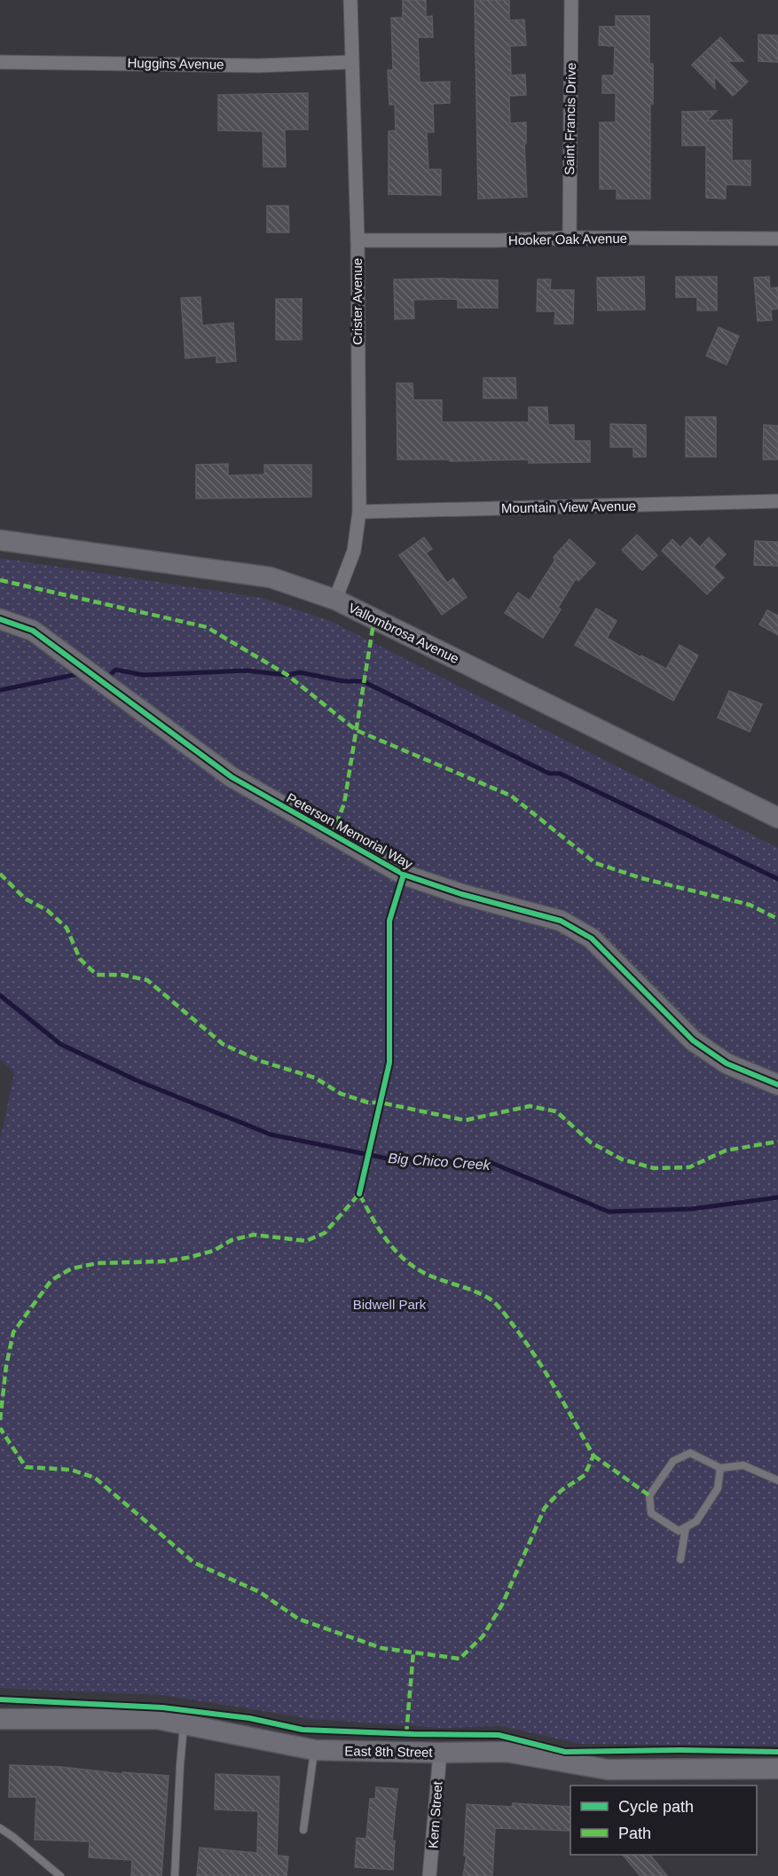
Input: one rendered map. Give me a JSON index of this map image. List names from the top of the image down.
{
  "streets": {
    "street": [
      "Huggins Avenue",
      "Saint Francis Drive",
      "Hooker Oak Avenue",
      "Crister Avenue",
      "Mountain View Avenue",
      "Vallombrosa Avenue",
      "Peterson Memorial Way",
      "East 8th Street",
      "Kern Street"
    ]
  },
  "crossings": [
    ["Huggins Avenue", "Crister Avenue"],
    ["Saint Francis Drive", "Hooker Oak Avenue"],
    ["Hooker Oak Avenue", "Crister Avenue"],
    ["Crister Avenue", "Mountain View Avenue"],
    ["Crister Avenue", "Vallombrosa Avenue"],
    ["East 8th Street", "Kern Street"]
  ],
  "water": ["Big Chico Creek"],
  "parks": ["Bidwell Park"],
  "legend": ["Cycle path", "Path"]
}
